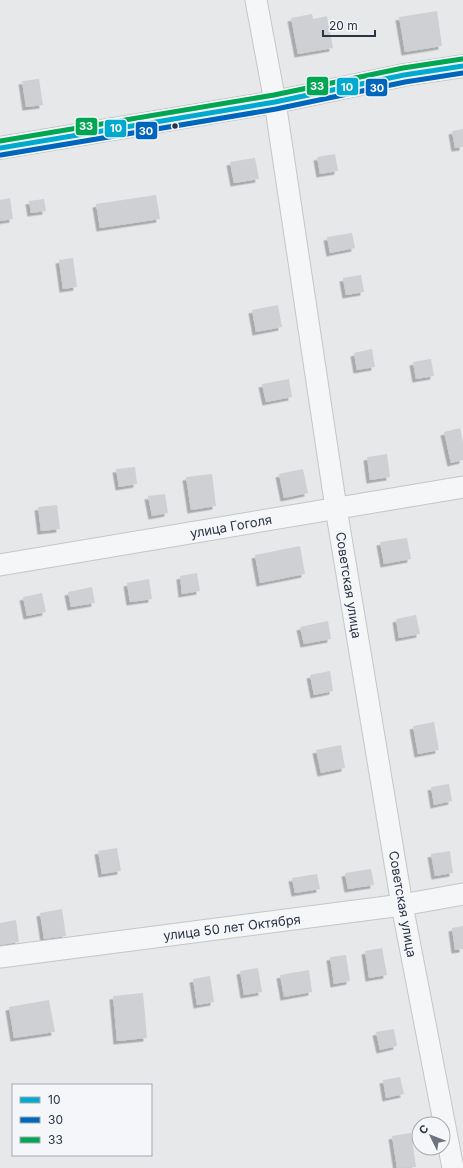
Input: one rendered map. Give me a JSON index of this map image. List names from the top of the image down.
{
  "streets": {
    "street": ["улица Гоголя", "Советская улица", "улица 50 лет Октября"]
  },
  "crossings": [
    ["улица Гоголя", "Советская улица"],
    ["Советская улица", "улица 50 лет Октября"]
  ],
  "lines": ["transit line 33", "transit line 10", "transit line 30"],
  "legend": ["10", "30", "33"],
  "scale_bar": "20 m",
  "north": "top left"
}
